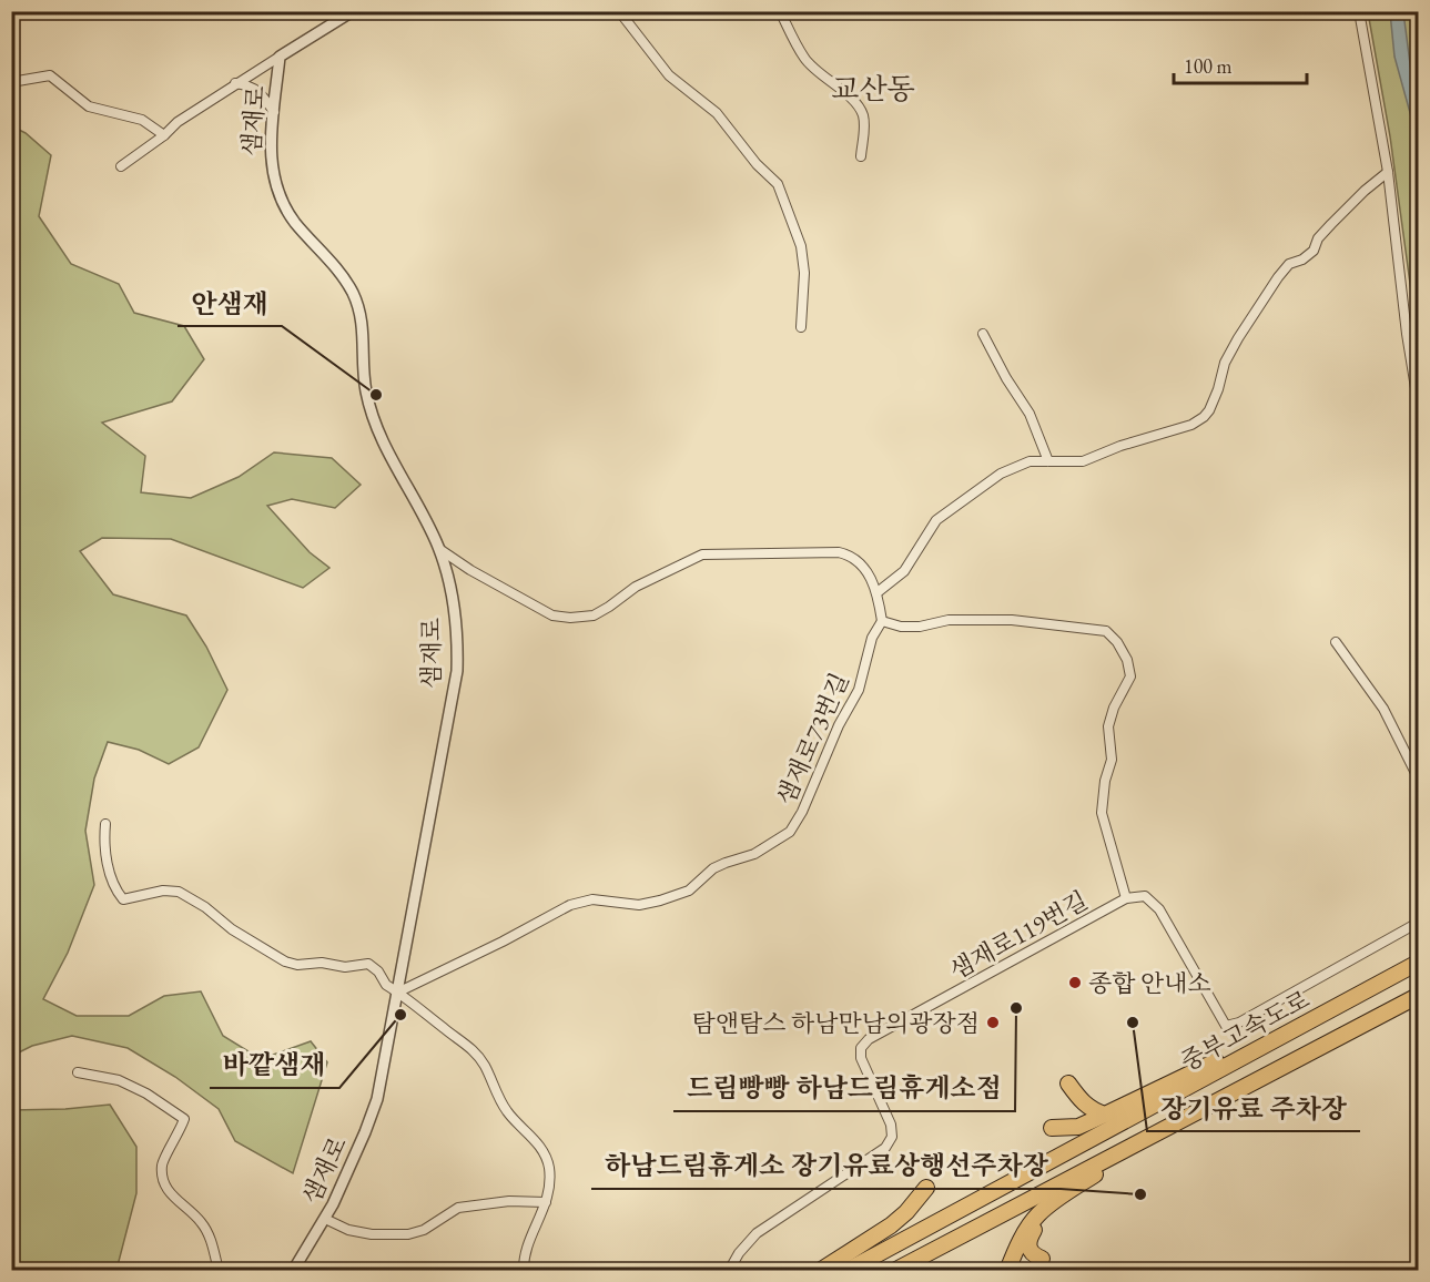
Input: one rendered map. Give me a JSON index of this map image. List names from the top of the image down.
{
  "streets": {
    "highway": ["중부고속도로"],
    "street": ["샘재로", "샘재로73번길", "샘재로119번길"]
  },
  "crossings": [
    ["샘재로", "샘재로73번길"]
  ],
  "districts": ["교산동"],
  "places": [
    "안샘재",
    "종합 안내소",
    "드림빵빵 하남드림휴게소점",
    "바깥샘재",
    "탐앤탐스 하남만남의광장점",
    "장기유료 주차장",
    "하남드림휴게소 장기유료상행선주차장"
  ],
  "scale_bar": "100 m"
}
